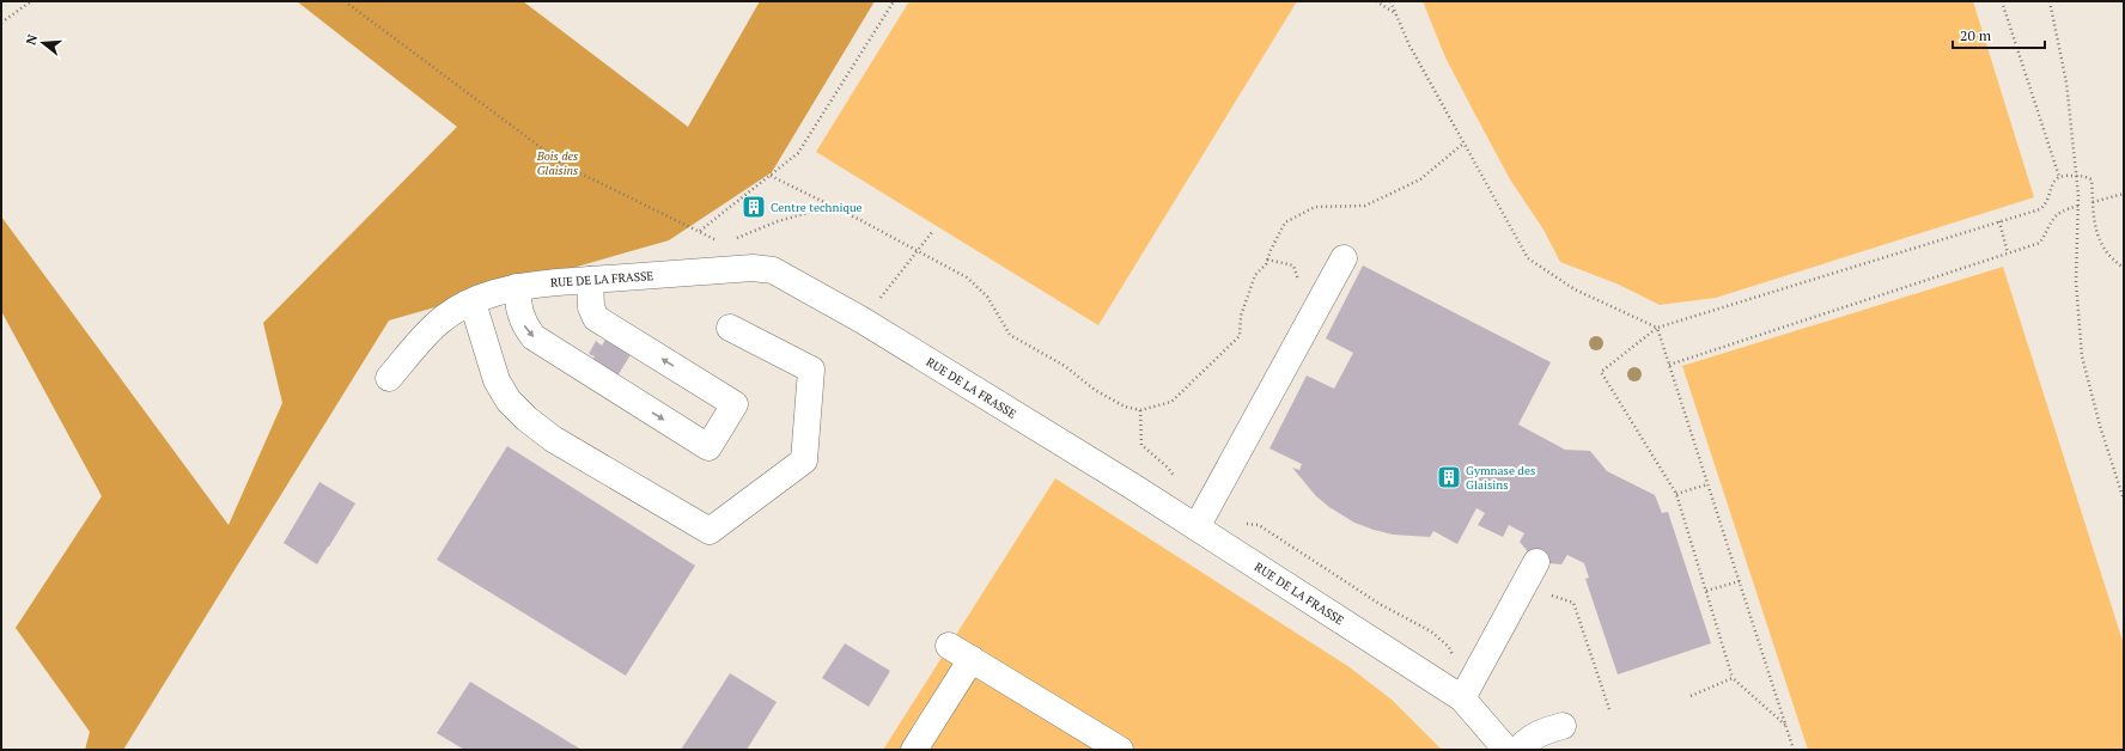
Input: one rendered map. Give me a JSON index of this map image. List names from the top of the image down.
{
  "streets": {
    "street": ["RUE DE LA FRASSE"]
  },
  "parks": ["Bois des Glaisins"],
  "places": {
    "building": ["Centre technique", "Gymnase des Glaisins"]
  },
  "scale_bar": "20 m",
  "north": "left"
}
